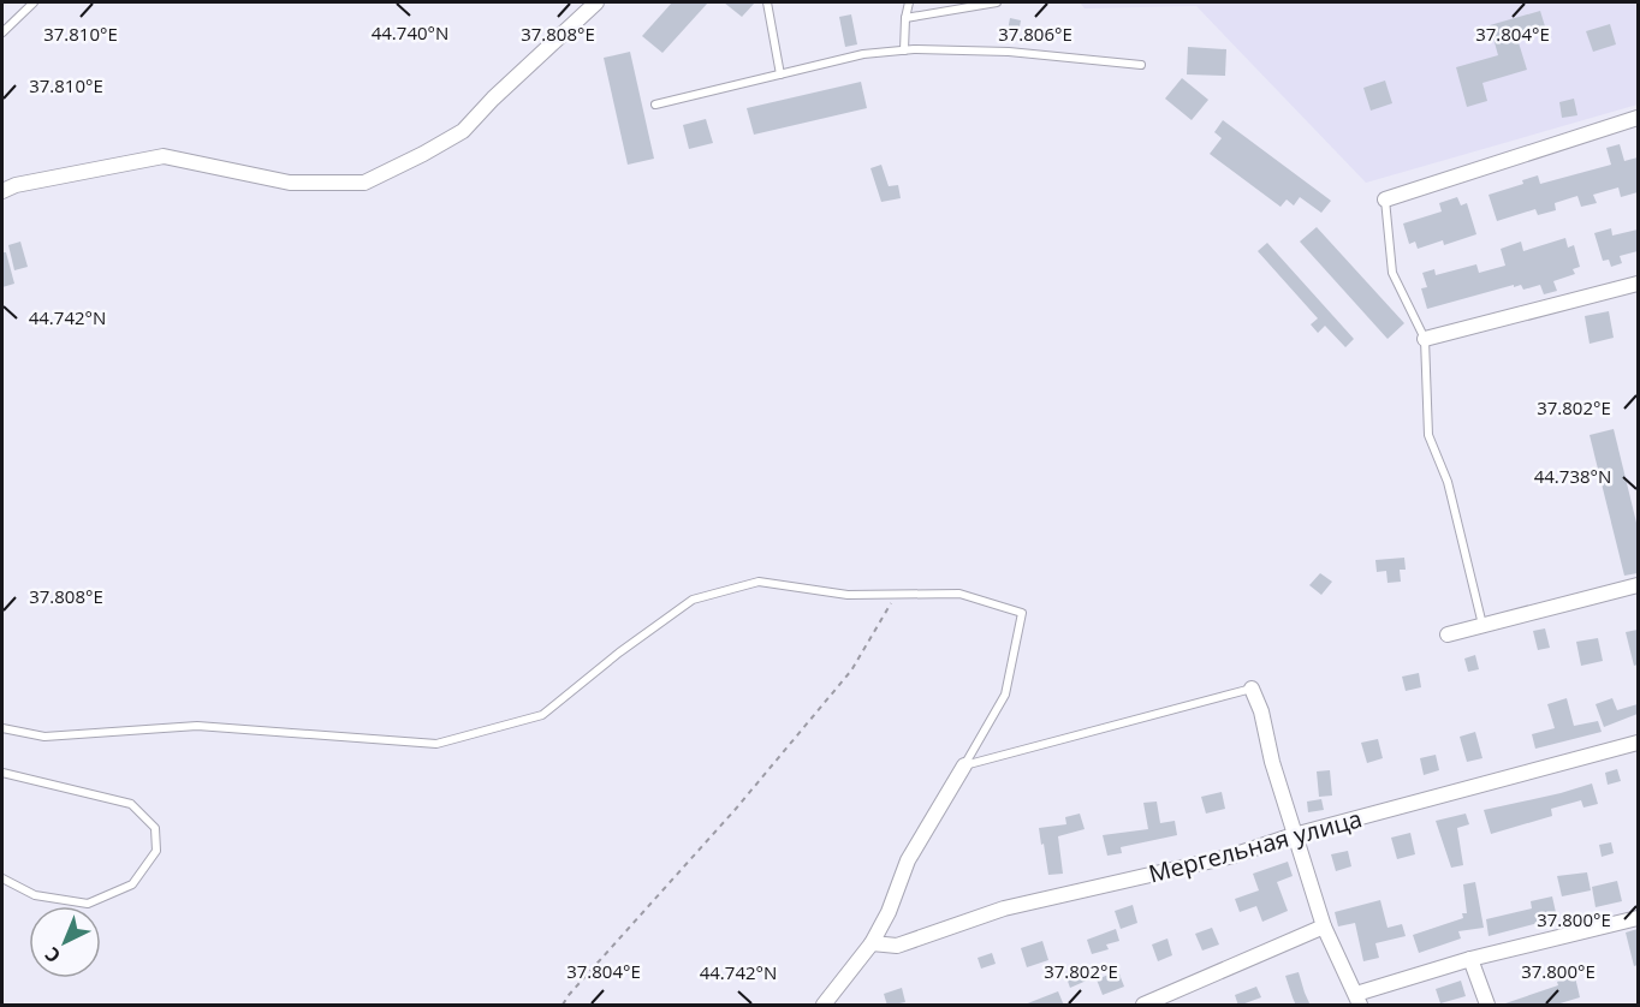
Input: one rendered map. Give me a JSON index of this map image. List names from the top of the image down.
{
  "streets": {
    "street": ["Мергельная улица"]
  },
  "north": "bottom left",
  "coordinates": [
    "44.740°N",
    "37.810°E",
    "37.808°E",
    "37.806°E",
    "37.804°E",
    "44.742°N",
    "37.802°E",
    "44.738°N",
    "37.800°E"
  ]
}
